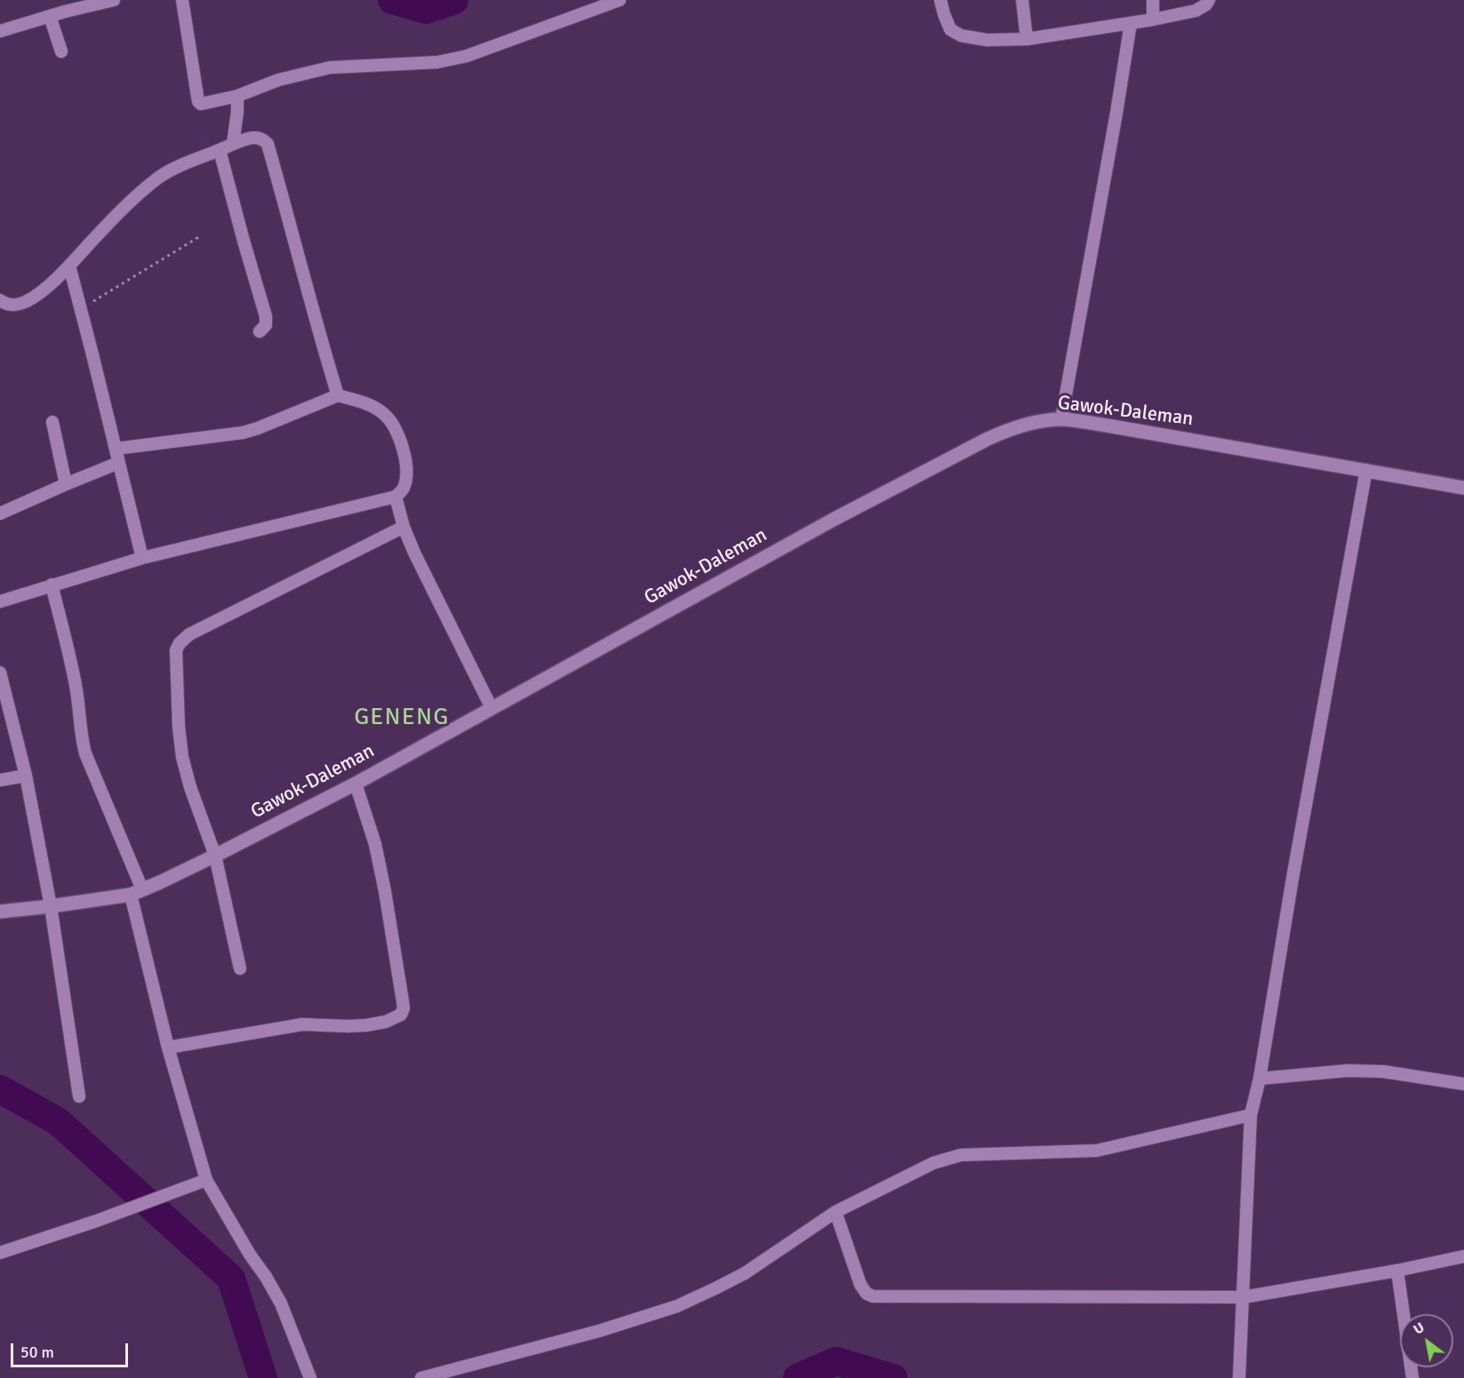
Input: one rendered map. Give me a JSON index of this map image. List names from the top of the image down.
{
  "streets": {
    "street": ["Gawok-Daleman"]
  },
  "districts": ["GENENG"],
  "scale_bar": "50 m",
  "north": "top left"
}
